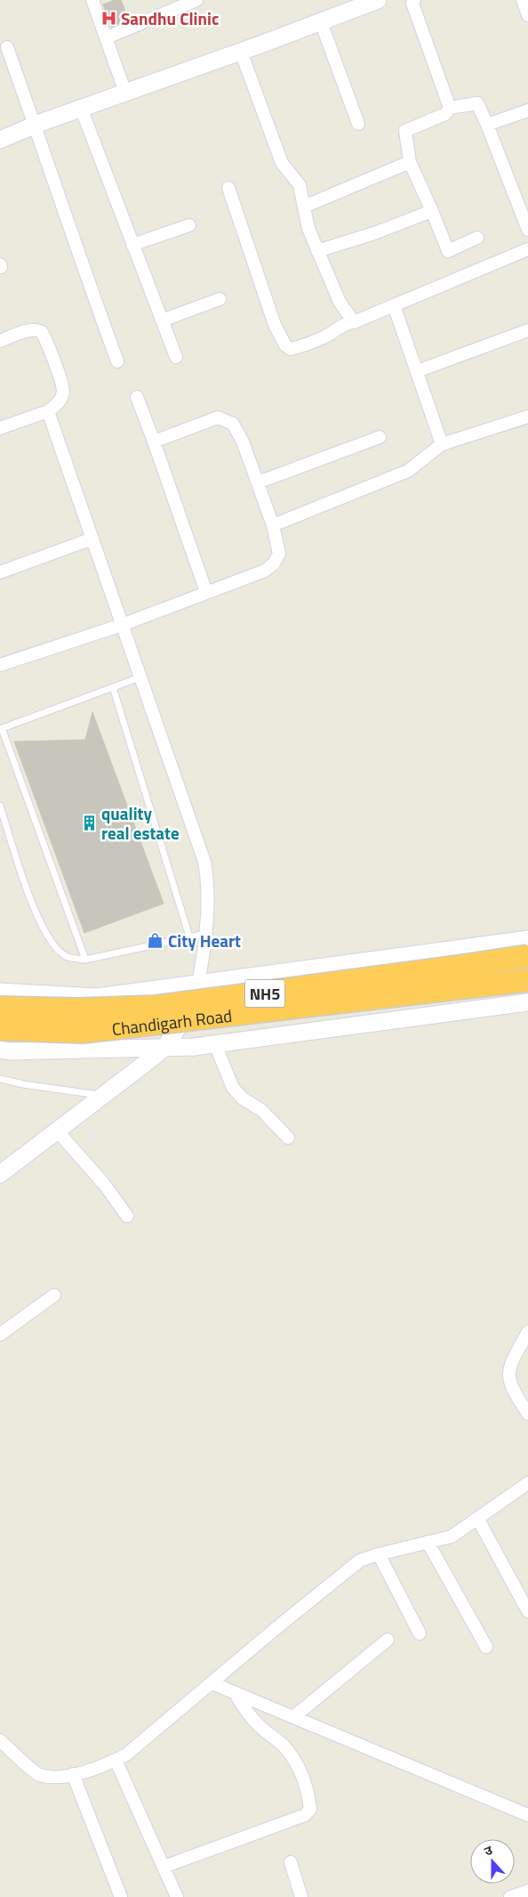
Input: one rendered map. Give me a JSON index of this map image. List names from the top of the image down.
{
  "streets": {
    "highway": ["NH5", "Chandigarh Road"]
  },
  "places": {
    "hospital": ["Sandhu Clinic"],
    "building": ["quality real estate"],
    "shop": ["City Heart"]
  },
  "north": "top"
}
